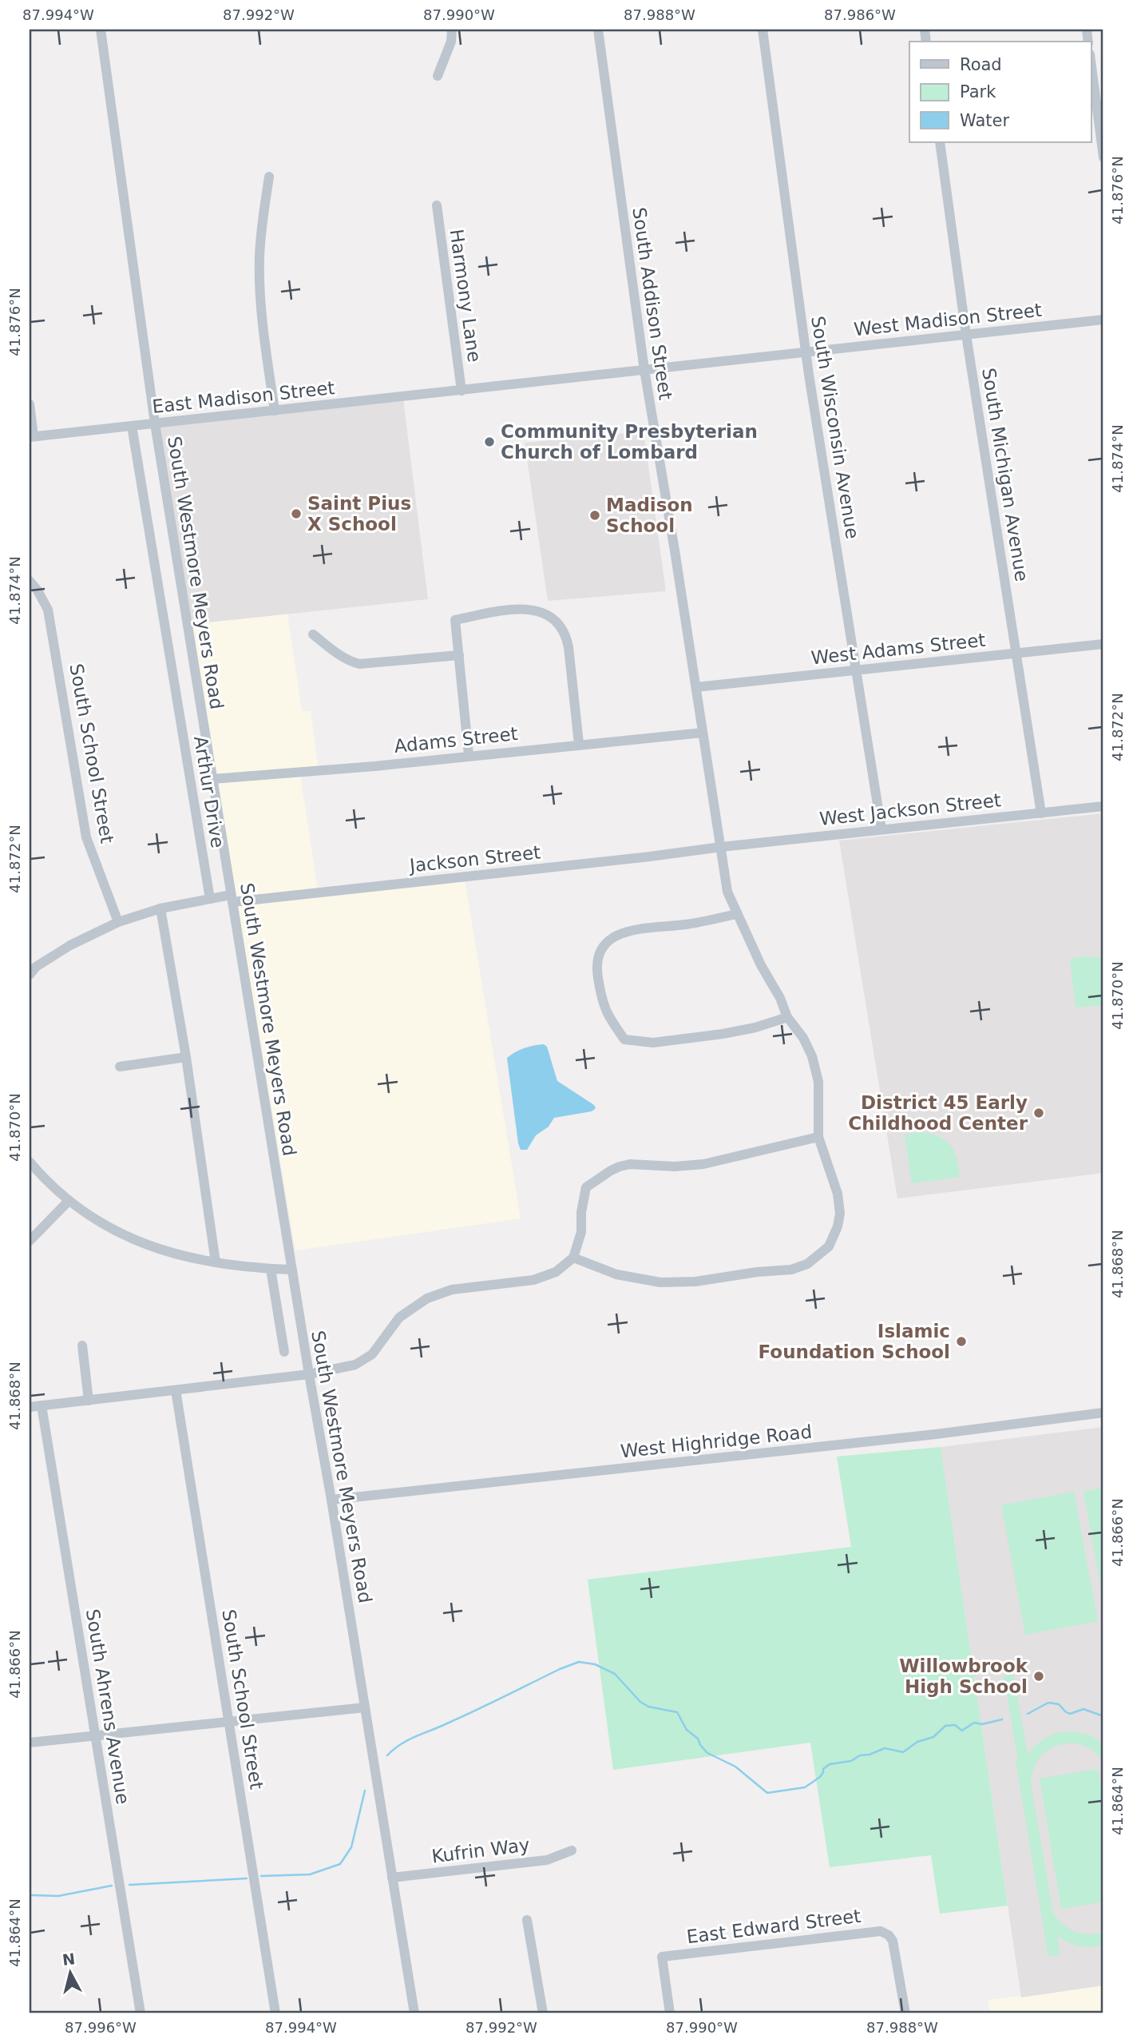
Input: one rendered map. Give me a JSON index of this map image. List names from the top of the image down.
{
  "streets": {
    "street": [
      "Harmony Lane",
      "South Addison Street",
      "West Madison Street",
      "East Madison Street",
      "South Wisconsin Avenue",
      "South Michigan Avenue",
      "South Westmore Meyers Road",
      "West Adams Street",
      "Adams Street",
      "South School Street",
      "Arthur Drive",
      "West Jackson Street",
      "Jackson Street",
      "West Highridge Road",
      "South Ahrens Avenue",
      "Kufrin Way",
      "East Edward Street"
    ]
  },
  "crossings": [
    ["Harmony Lane", "West Madison Street"],
    ["Harmony Lane", "East Madison Street"],
    ["South Addison Street", "West Madison Street"],
    ["South Addison Street", "West Adams Street"],
    ["South Addison Street", "Adams Street"],
    ["South Addison Street", "West Jackson Street"],
    ["South Addison Street", "Jackson Street"],
    ["West Madison Street", "East Madison Street"],
    ["West Madison Street", "South Wisconsin Avenue"],
    ["West Madison Street", "South Michigan Avenue"],
    ["East Madison Street", "South Westmore Meyers Road"],
    ["East Madison Street", "Arthur Drive"],
    ["South Wisconsin Avenue", "West Adams Street"],
    ["South Wisconsin Avenue", "West Jackson Street"],
    ["South Michigan Avenue", "West Adams Street"],
    ["South Michigan Avenue", "West Jackson Street"],
    ["South Westmore Meyers Road", "Adams Street"],
    ["South Westmore Meyers Road", "Jackson Street"],
    ["South Westmore Meyers Road", "West Highridge Road"],
    ["South Westmore Meyers Road", "Kufrin Way"],
    ["South School Street", "Jackson Street"],
    ["Arthur Drive", "Jackson Street"],
    ["West Jackson Street", "Jackson Street"]
  ],
  "places": [
    "Community Presbyterian Church of Lombard",
    "Saint Pius X School",
    "Madison School",
    "District 45 Early Childhood Center",
    "Islamic Foundation School",
    "Willowbrook High School"
  ],
  "legend": ["Road", "Park", "Water"],
  "north": "top",
  "coordinates": [
    "87.994°W",
    "87.992°W",
    "87.990°W",
    "87.988°W",
    "87.986°W",
    "41.876°N",
    "41.874°N",
    "41.872°N",
    "41.870°N",
    "41.868°N",
    "41.866°N",
    "41.864°N",
    "87.996°W"
  ]
}
